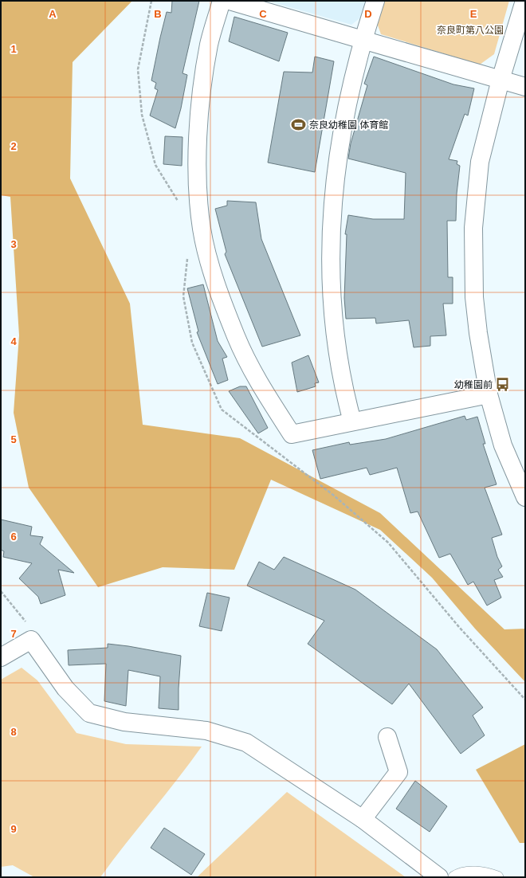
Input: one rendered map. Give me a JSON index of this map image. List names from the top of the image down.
{
  "parks": ["奈良町第八公園"],
  "places": {
    "sports": ["奈良幼稚園 体育館"],
    "bus stop": ["幼稚園前"]
  },
  "grid": {
    "columns": [
      "A",
      "B",
      "C",
      "D",
      "E"
    ],
    "rows": [
      "1",
      "2",
      "3",
      "4",
      "5",
      "6",
      "7",
      "8",
      "9"
    ]
  }
}
